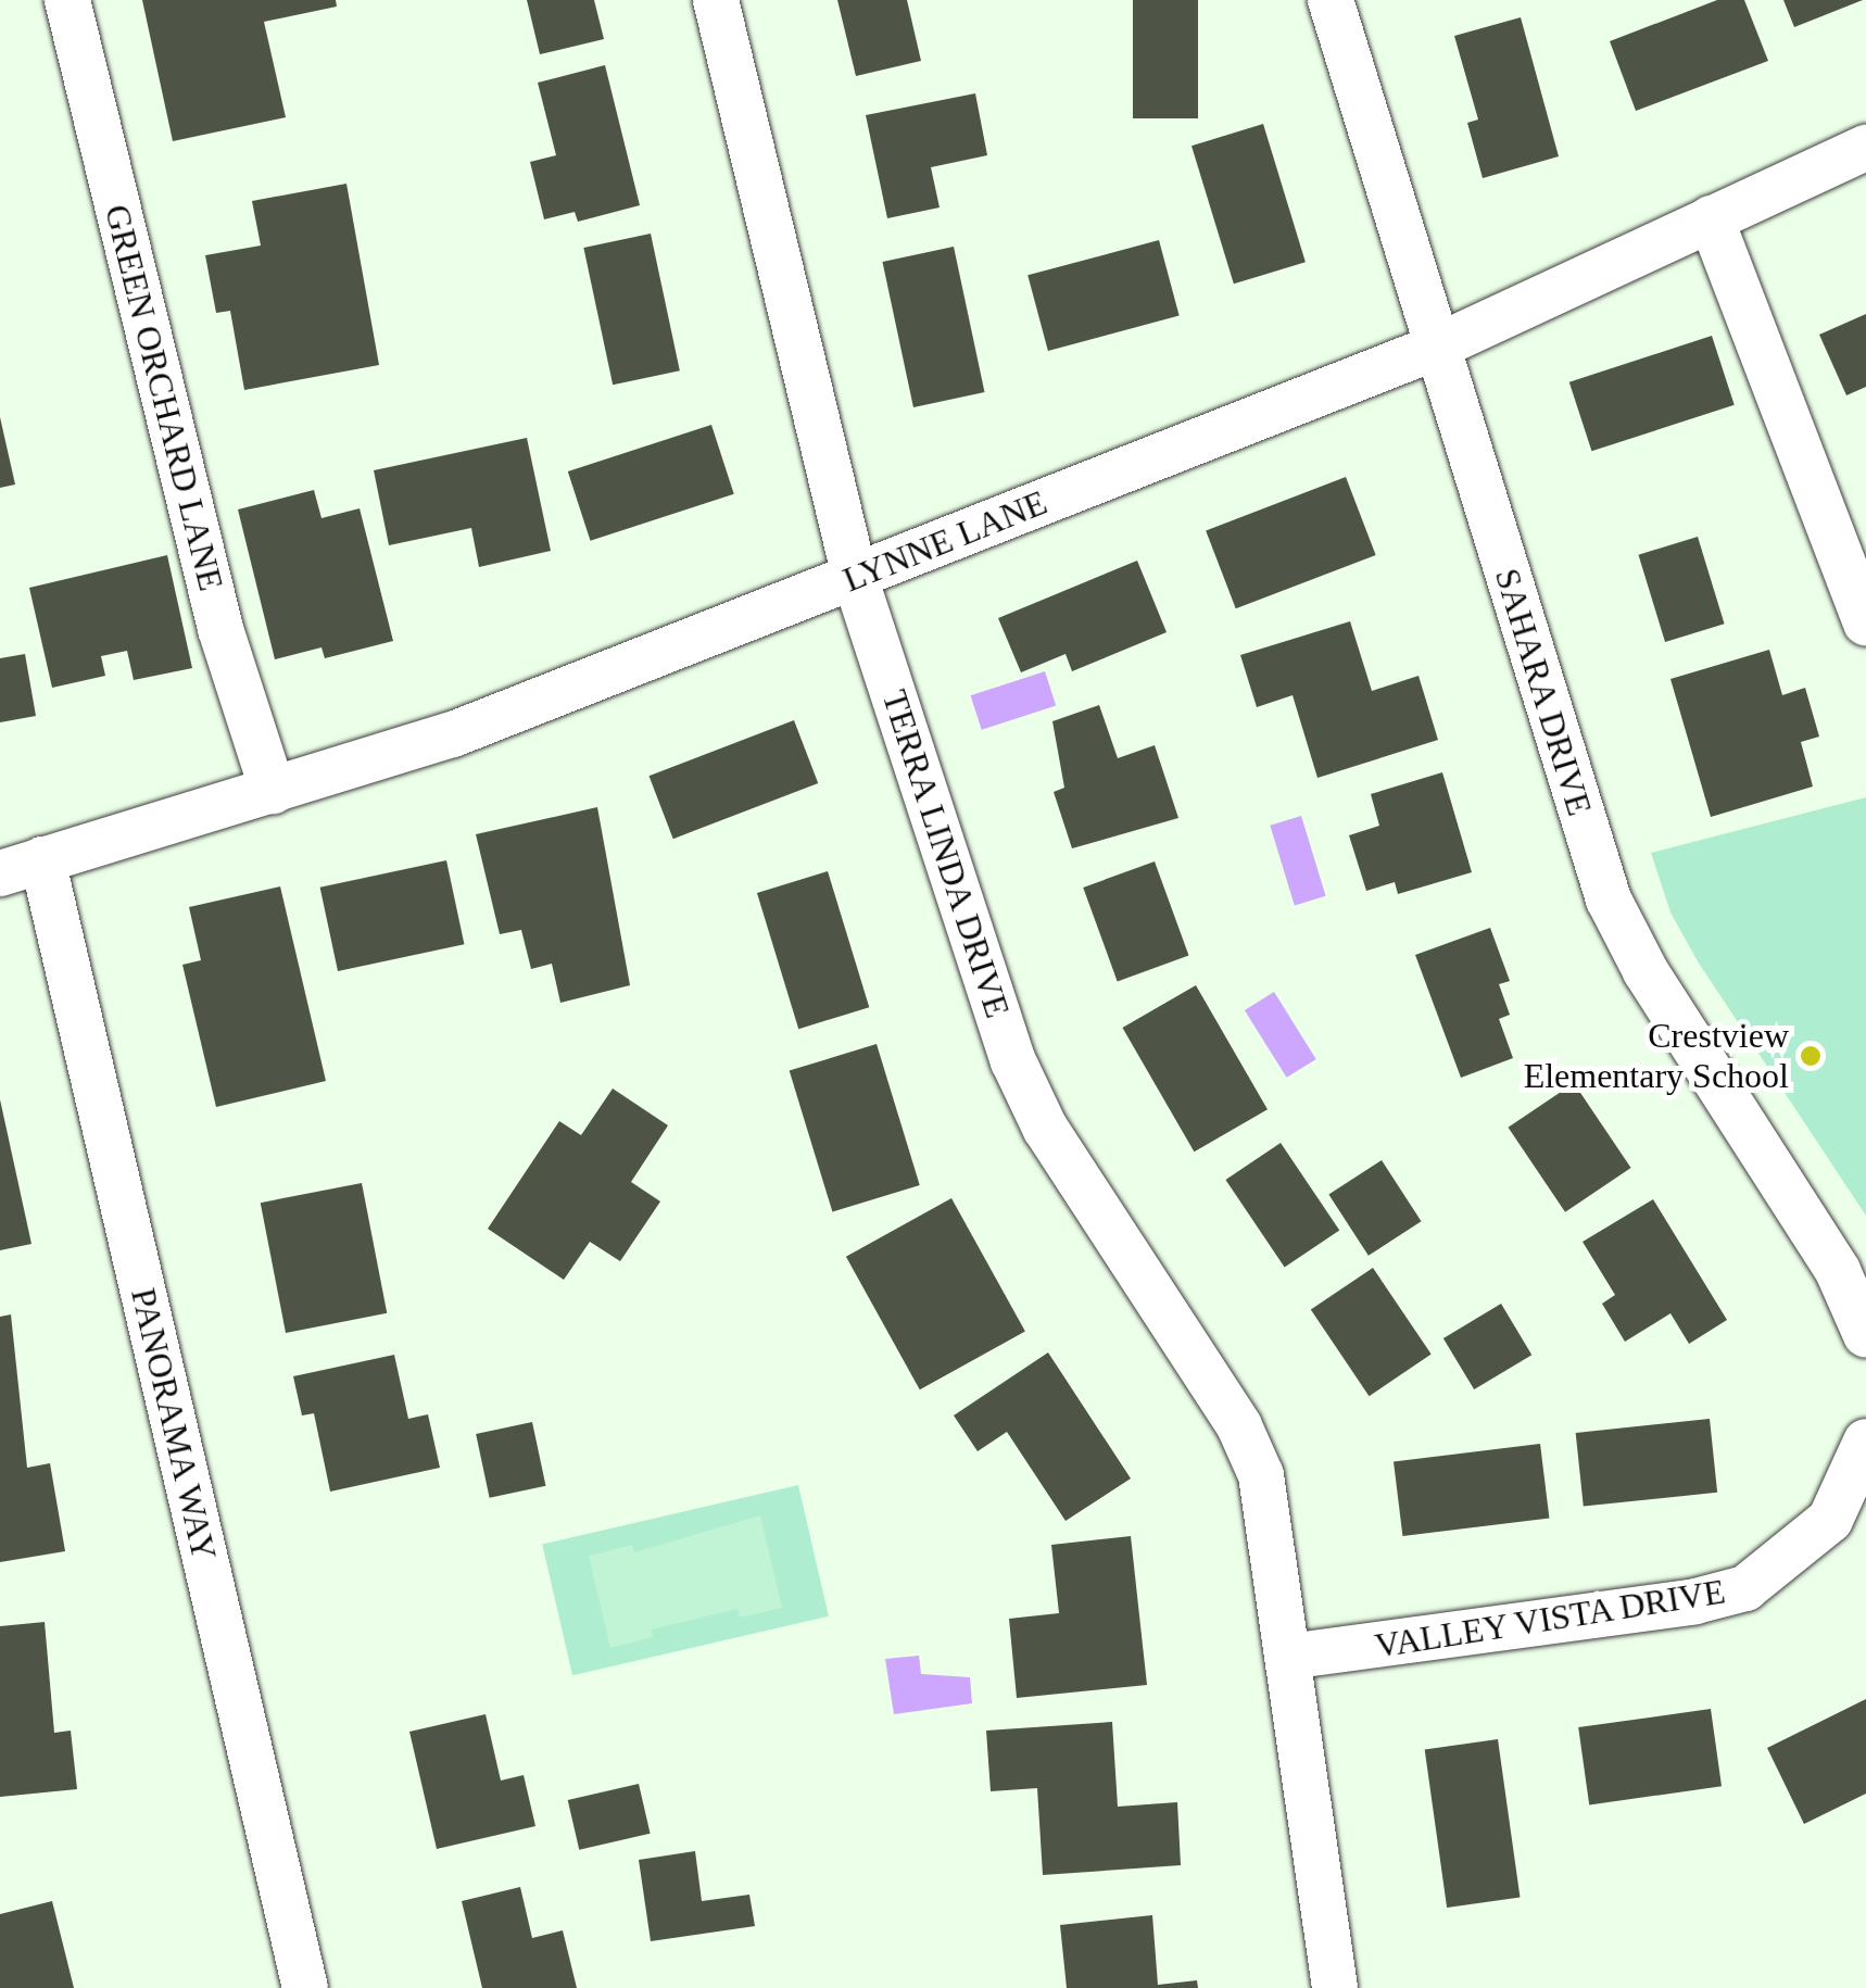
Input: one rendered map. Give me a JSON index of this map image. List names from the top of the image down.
{
  "streets": {
    "street": [
      "GREEN ORCHARD LANE",
      "LYNNE LANE",
      "SAHARA DRIVE",
      "TERRA LINDA DRIVE",
      "PANORAMA WAY",
      "VALLEY VISTA DRIVE"
    ]
  },
  "crossings": [
    ["GREEN ORCHARD LANE", "LYNNE LANE"],
    ["LYNNE LANE", "SAHARA DRIVE"],
    ["LYNNE LANE", "TERRA LINDA DRIVE"],
    ["LYNNE LANE", "PANORAMA WAY"],
    ["TERRA LINDA DRIVE", "VALLEY VISTA DRIVE"]
  ],
  "places": ["Crestview Elementary School"]
}
